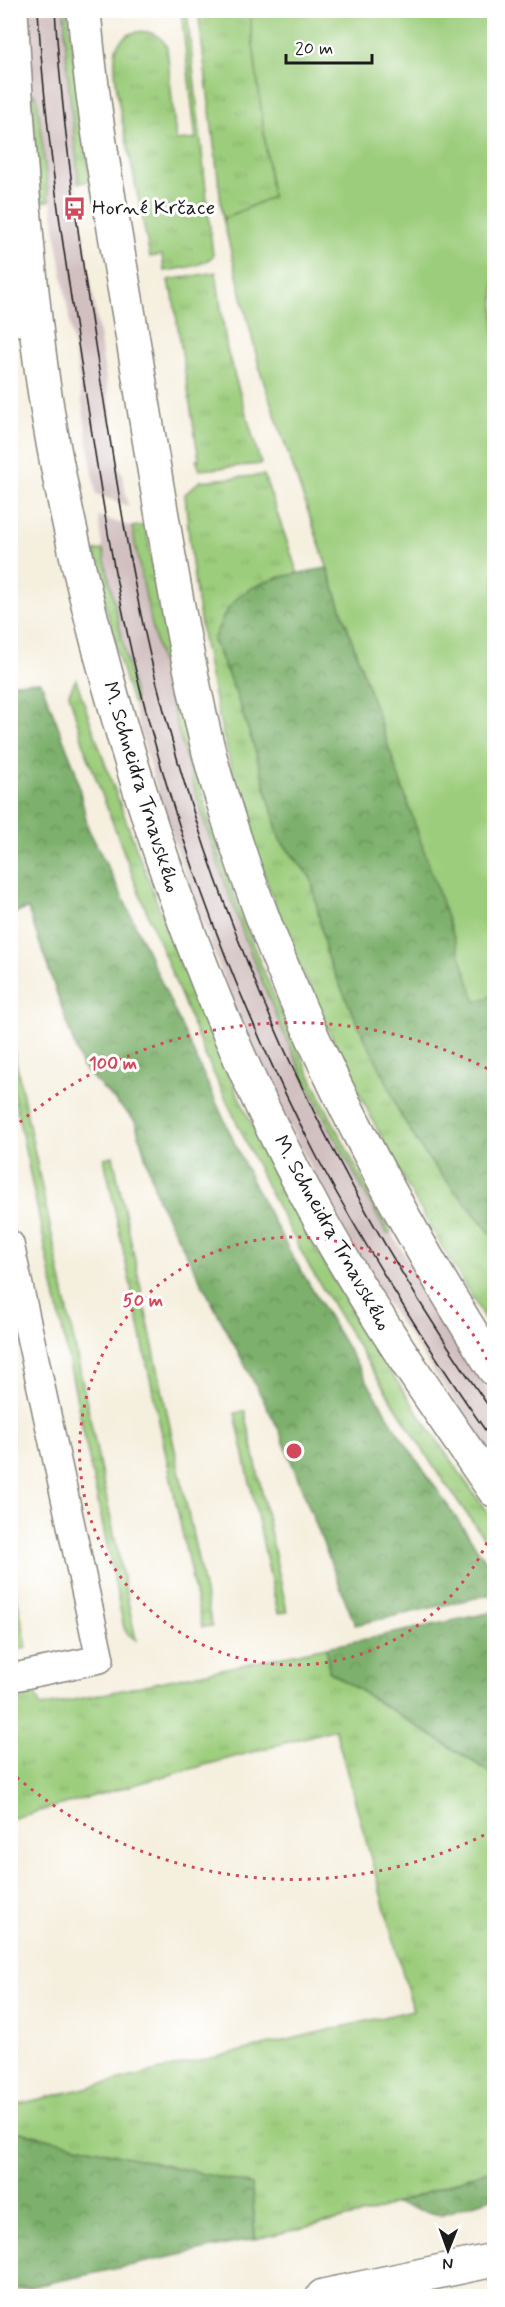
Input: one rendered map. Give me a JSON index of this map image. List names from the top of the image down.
{
  "streets": {
    "main road": ["M. Schneidra Trnavského"]
  },
  "places": {
    "bus stop": ["Horné Krčace"]
  },
  "scale_bar": "20 m",
  "north": "bottom",
  "rings": ["100 m", "50 m"]
}
